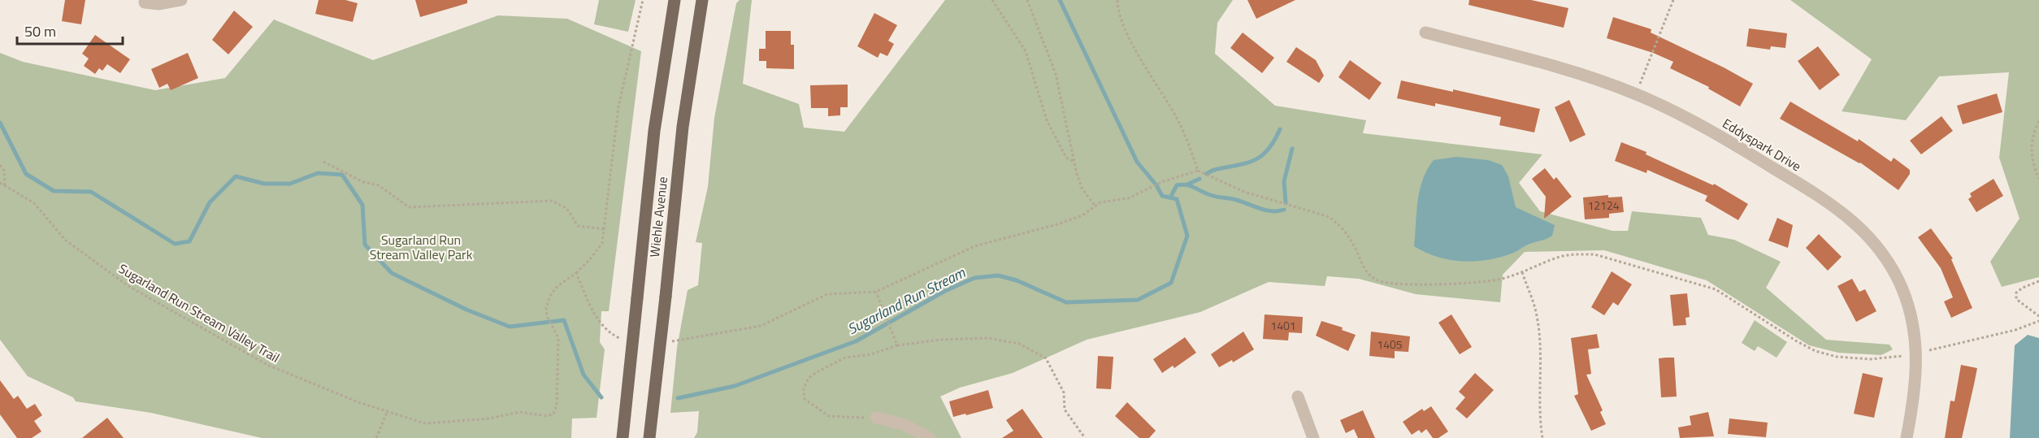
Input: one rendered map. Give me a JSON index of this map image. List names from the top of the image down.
{
  "streets": {
    "main road": ["Wiehle Avenue"],
    "street": ["Eddyspark Drive"],
    "path": ["Sugarland Run Stream Valley Trail"]
  },
  "water": ["Sugarland Run Stream"],
  "parks": ["Sugarland Run Stream Valley Park"],
  "house_numbers": ["12124", "1401", "1405"],
  "scale_bar": "50 m"
}
